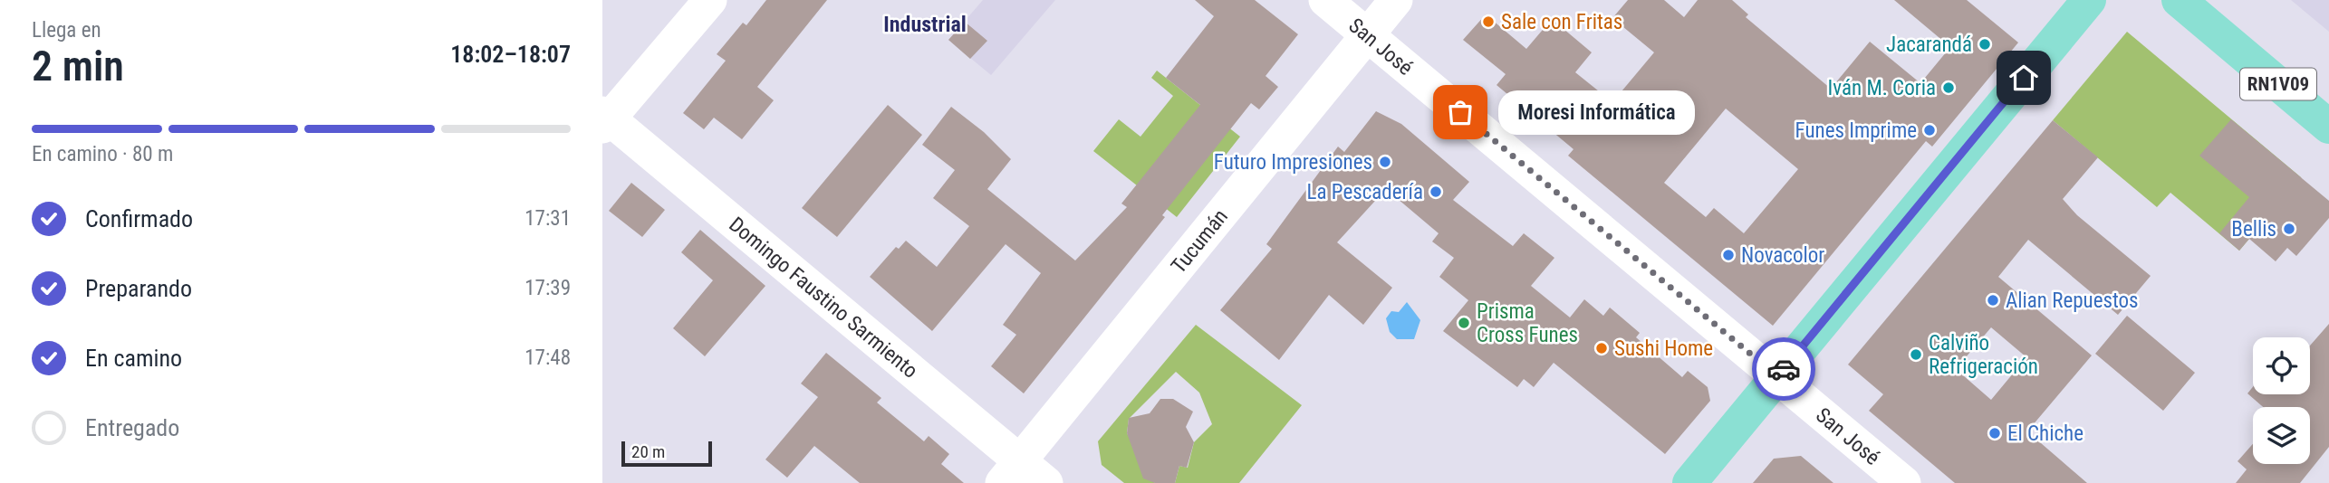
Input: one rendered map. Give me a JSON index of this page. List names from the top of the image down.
{
  "streets": {
    "main road": ["RN1V09"],
    "street": ["San José", "Tucumán", "Domingo Faustino Sarmiento"]
  },
  "crossings": [
    ["San José", "Tucumán"],
    ["Tucumán", "Domingo Faustino Sarmiento"]
  ],
  "districts": ["Industrial"],
  "places": [
    "Sale con Fritas",
    "Jacarandá",
    "Iván M. Coria",
    "Moresi Informática",
    "Funes Imprime",
    "Futuro Impresiones",
    "La Pescadería",
    "Bellis",
    "Novacolor",
    "Alian Repuestos",
    "Prisma Cross Funes",
    "Sushi Home",
    "Calviño Refrigeración",
    "El Chiche"
  ],
  "scale_bar": "20 m",
  "page": {
    "heading": ["2 min", "Llega en", "18:02–18:07"],
    "bubble": "Moresi Informática",
    "bar": "En camino · 80 m",
    "list": [
      ["Confirmado", "17:31"],
      ["Preparando", "17:39"],
      ["En camino", "17:48"],
      "Entregado"
    ],
    "scale": "20 m"
  }
}
